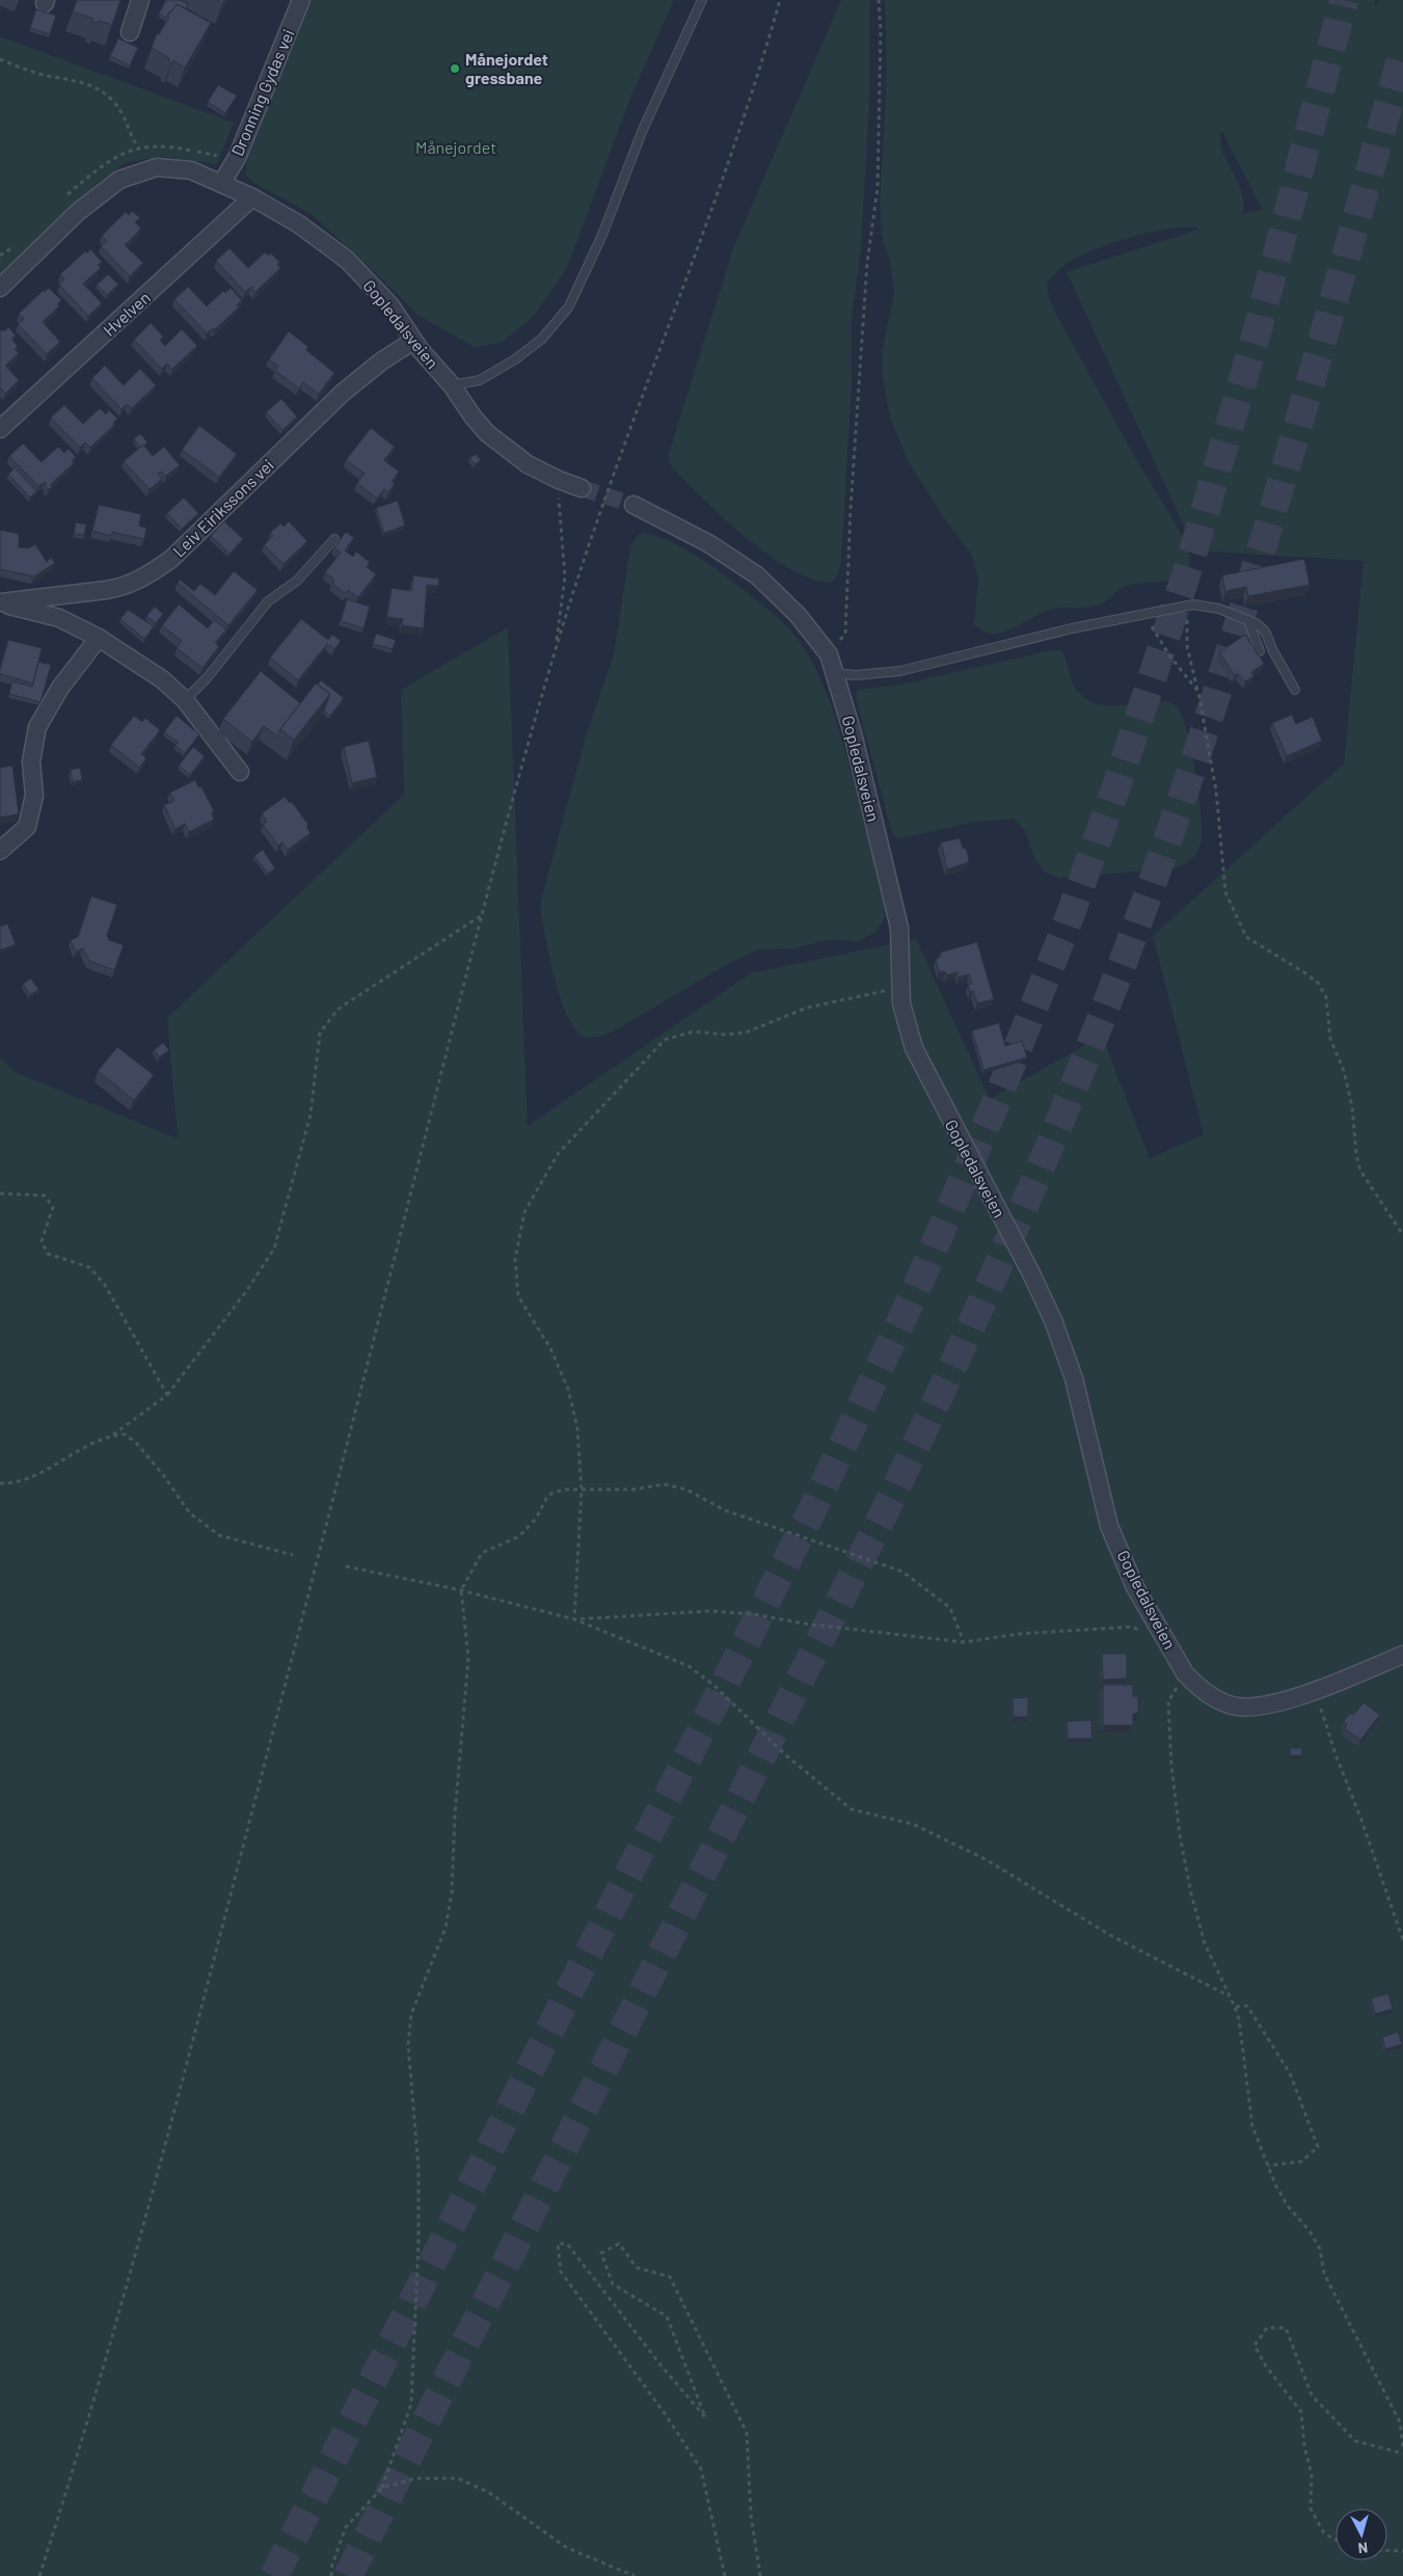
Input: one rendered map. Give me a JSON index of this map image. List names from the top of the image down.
{
  "streets": {
    "street": [
      "Dronning Gydas vei",
      "Hvelven",
      "Gopledalsveien",
      "Leiv Eirikssons vei"
    ]
  },
  "crossings": [
    ["Dronning Gydas vei", "Gopledalsveien"],
    ["Hvelven", "Gopledalsveien"],
    ["Gopledalsveien", "Leiv Eirikssons vei"]
  ],
  "parks": ["Månejordet"],
  "places": ["Månejordet gressbane"],
  "north": "bottom"
}
